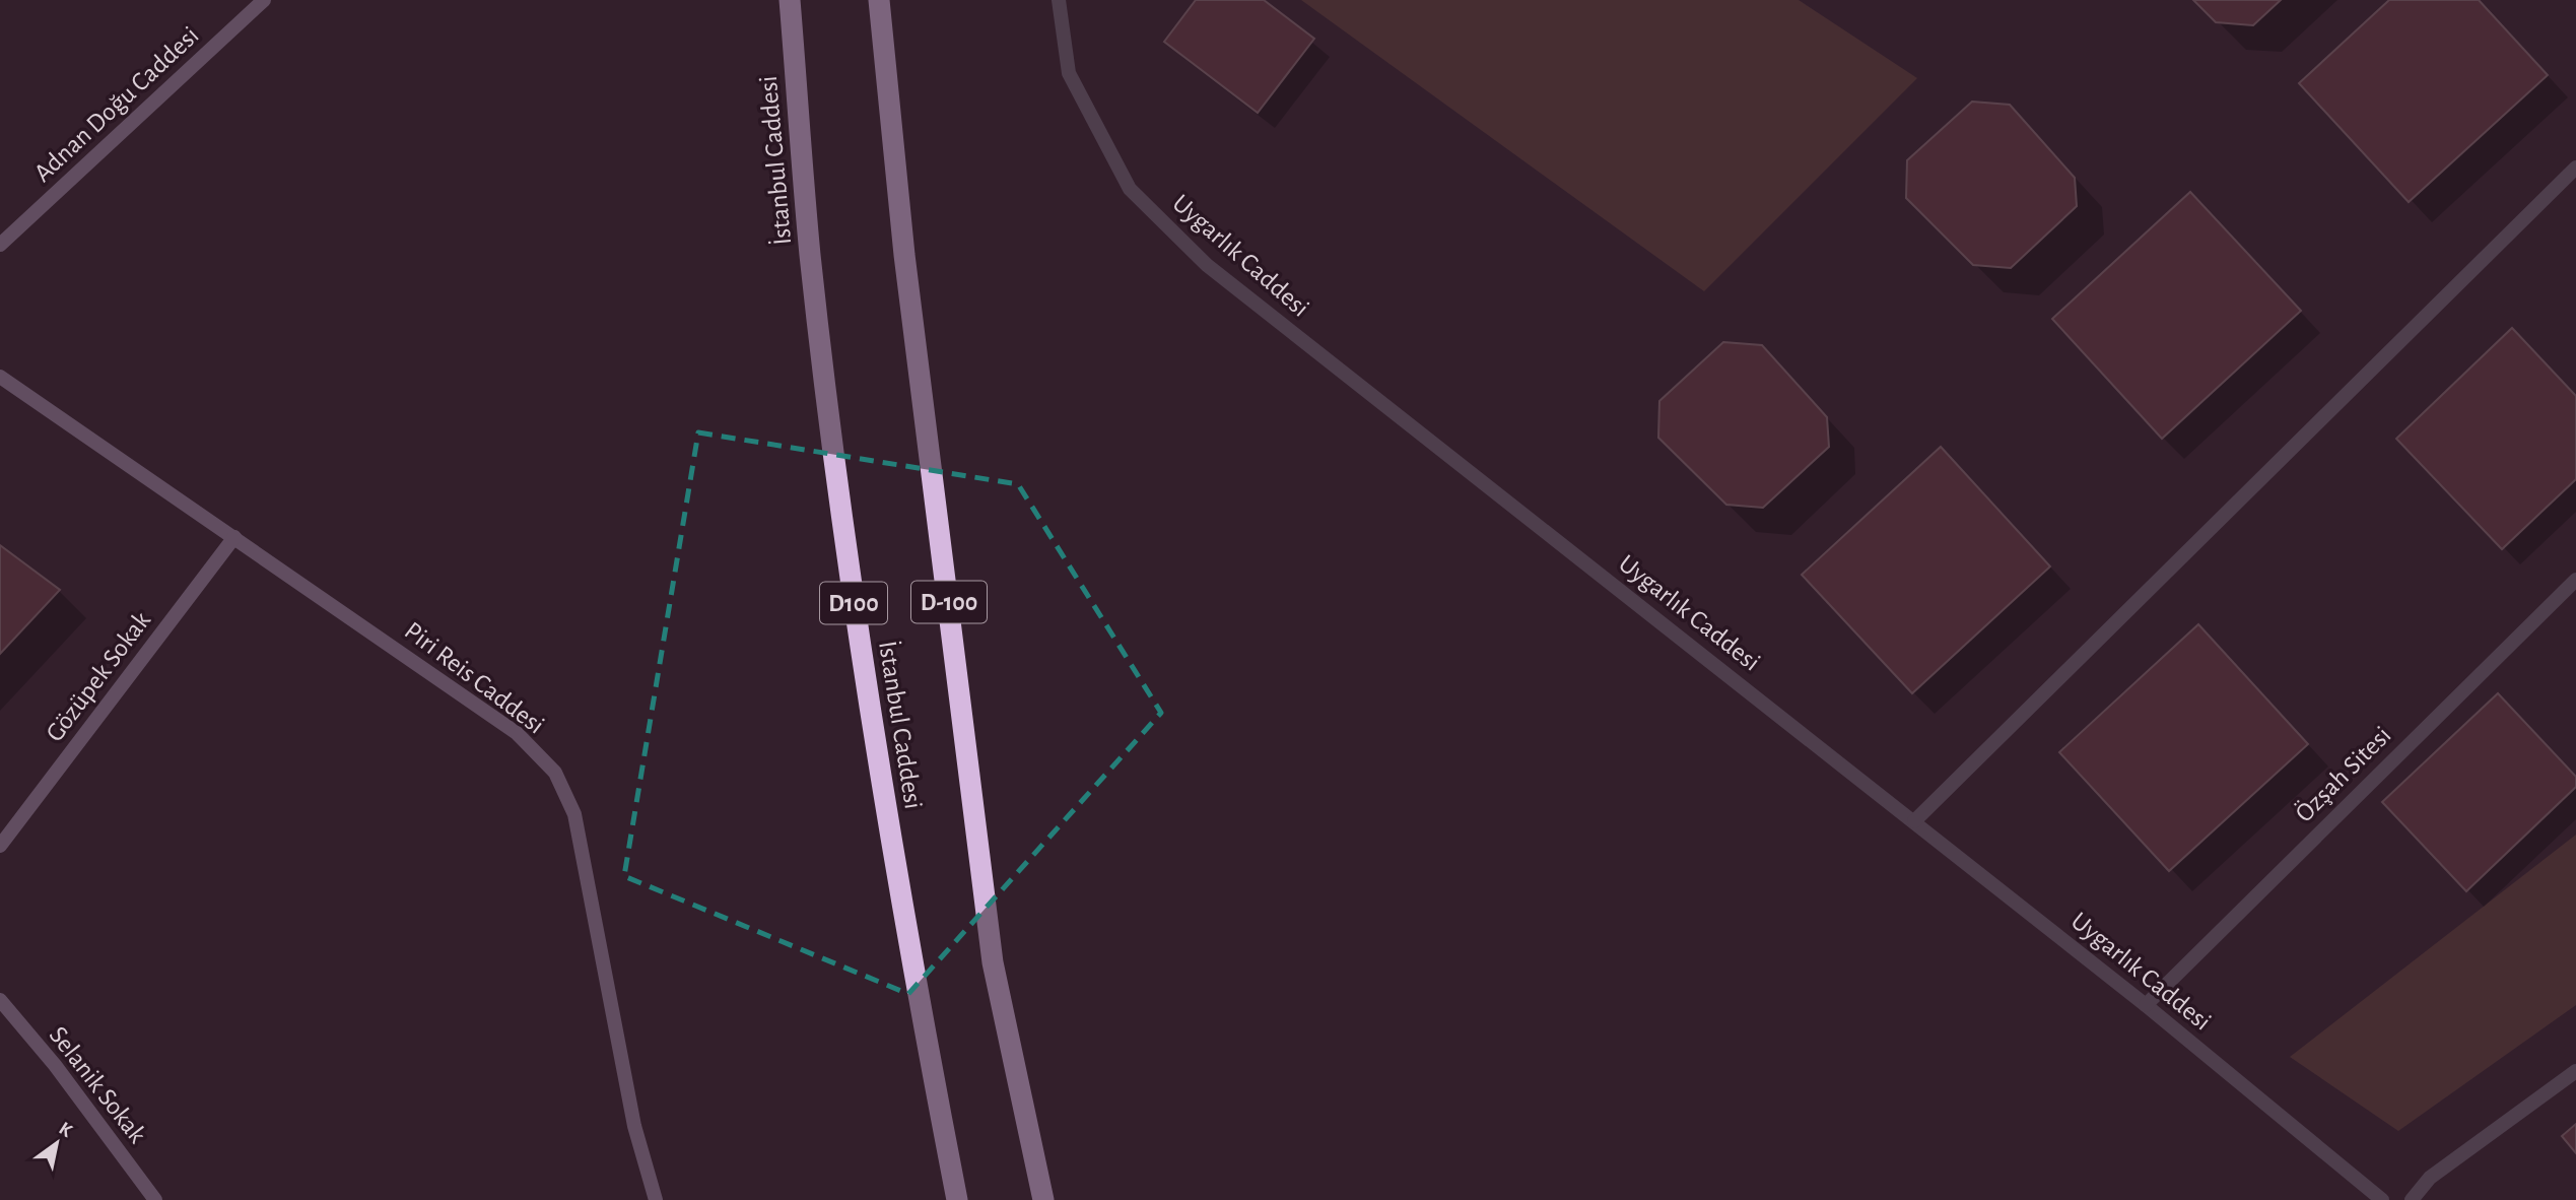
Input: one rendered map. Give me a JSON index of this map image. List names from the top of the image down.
{
  "streets": {
    "highway": ["İstanbul Caddesi", "D-100", "D100"],
    "main road": [
      "Adnan Doğu Caddesi",
      "Gözüpek Sokak",
      "Piri Reis Caddesi",
      "Selanik Sokak"
    ],
    "street": ["Uygarlık Caddesi", "Özşah Sitesi"]
  },
  "crossings": [
    ["Uygarlık Caddesi", "Özşah Sitesi"],
    ["Gözüpek Sokak", "Piri Reis Caddesi"]
  ],
  "north": "top right"
}
